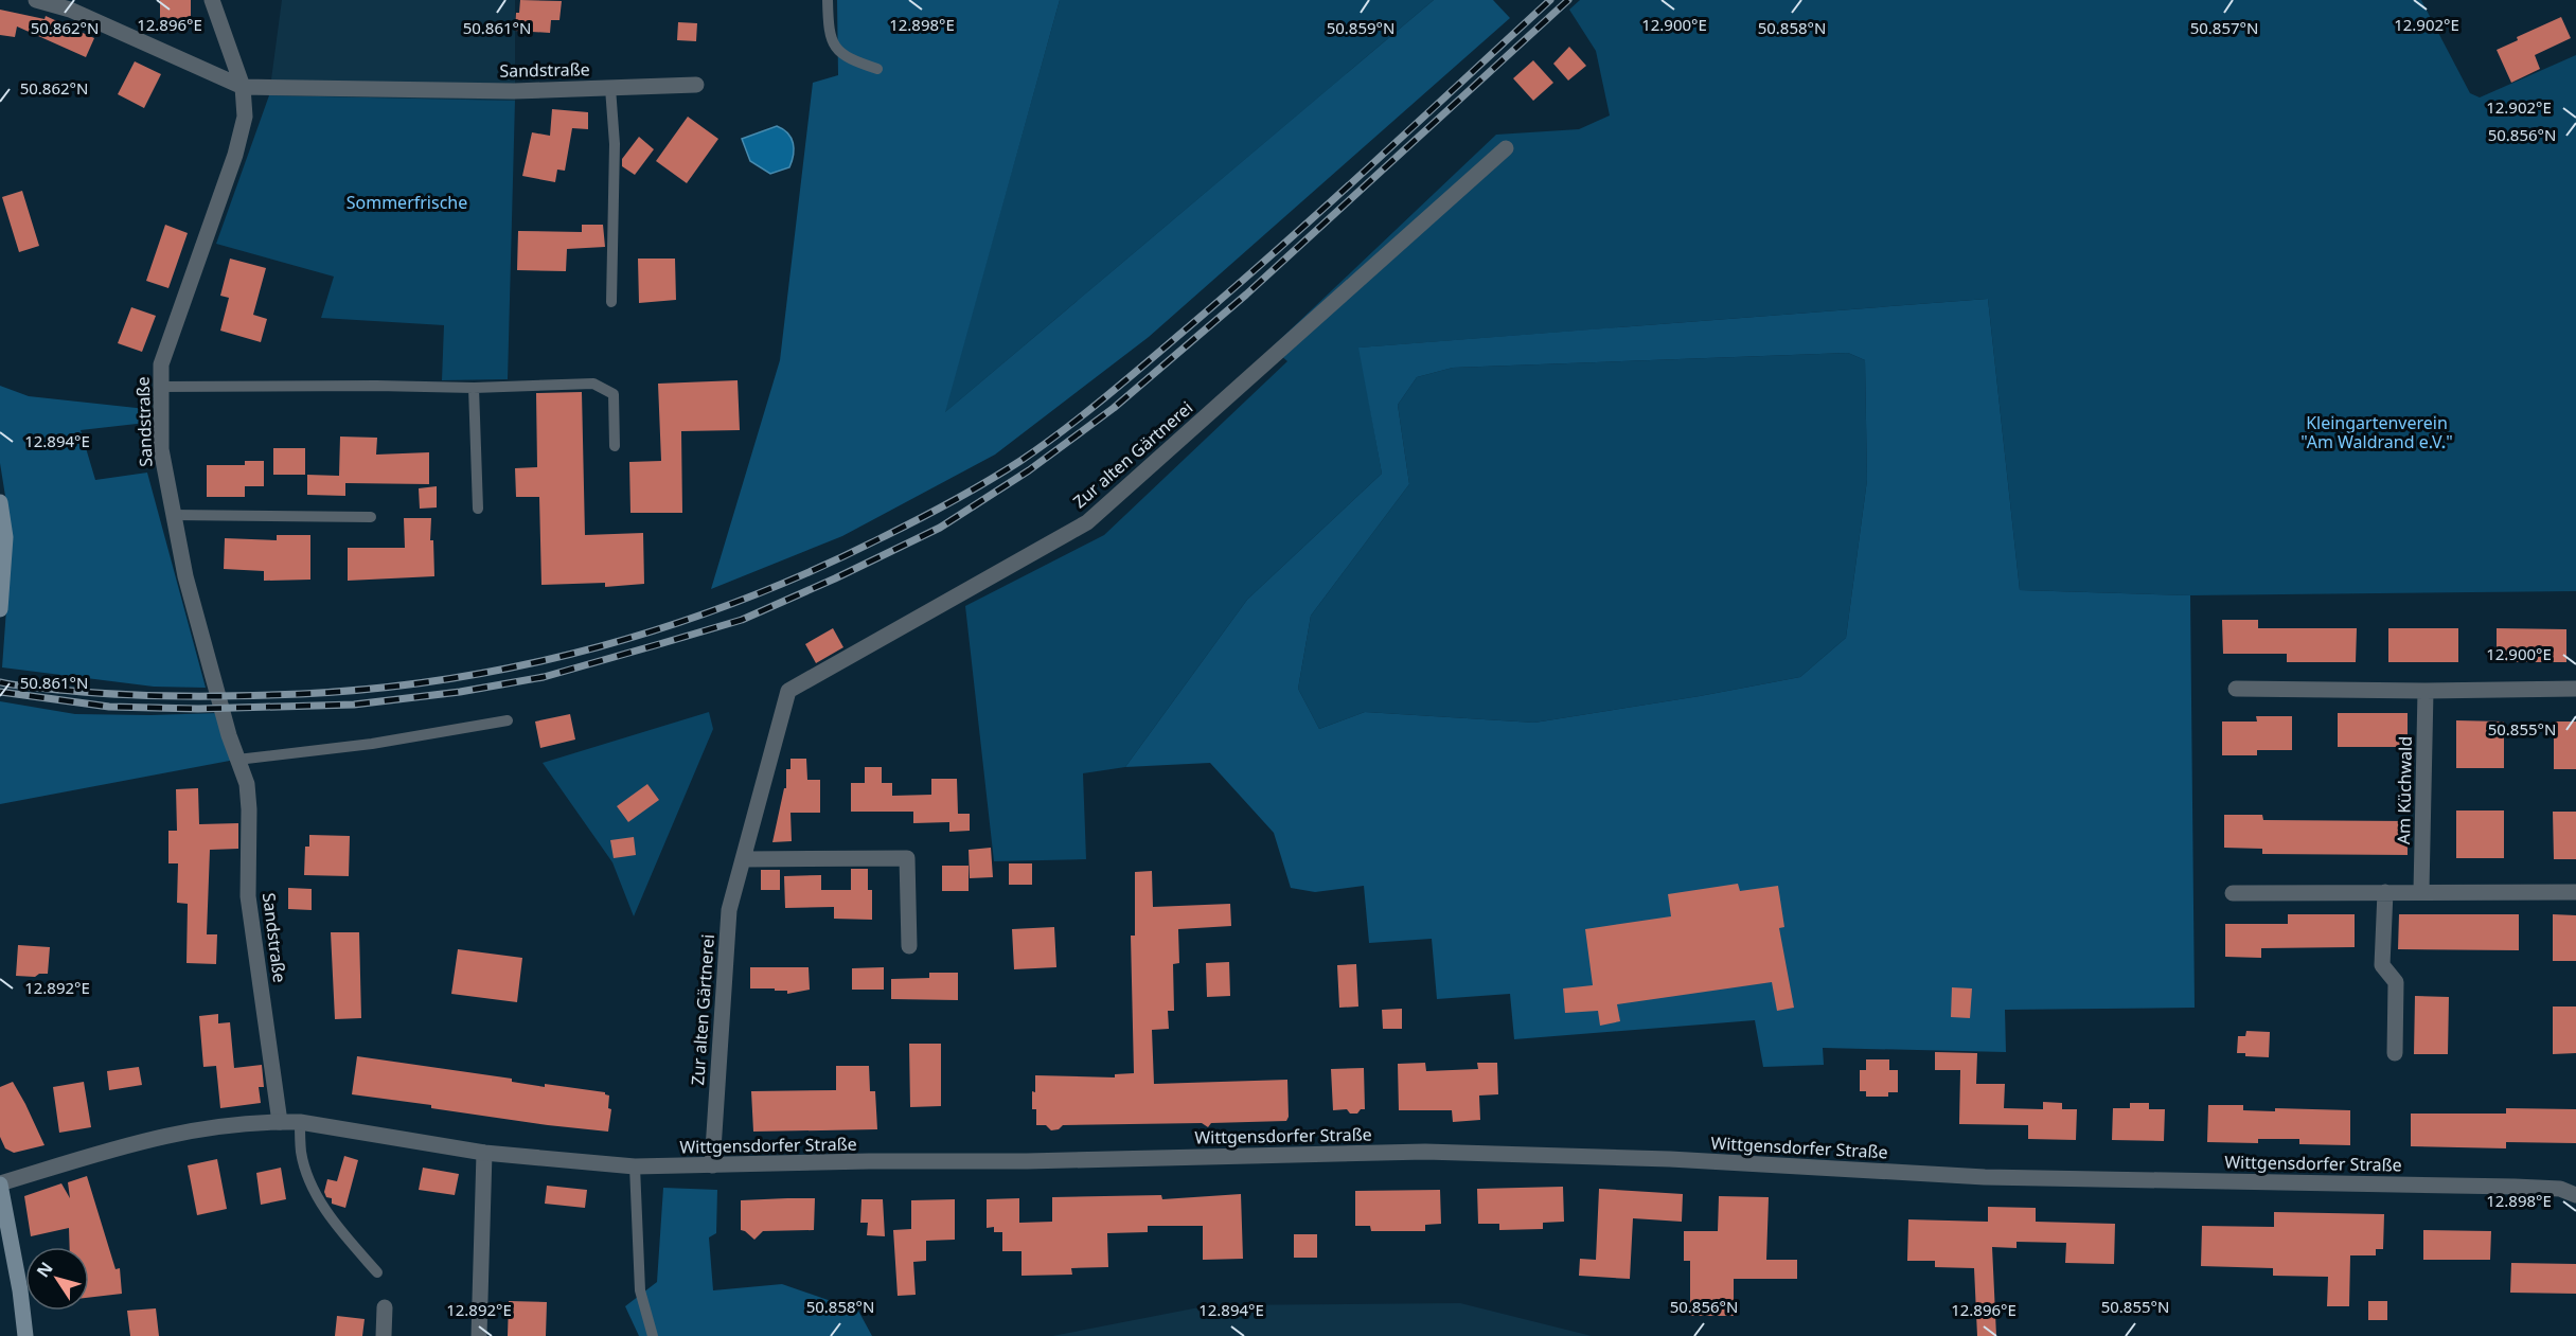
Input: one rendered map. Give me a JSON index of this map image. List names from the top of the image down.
{
  "streets": {
    "street": [
      "Sandstraße",
      "Zur alten Gärtnerei",
      "Am Küchwald",
      "Wittgensdorfer Straße"
    ]
  },
  "crossings": [
    ["Sandstraße", "Wittgensdorfer Straße"],
    ["Zur alten Gärtnerei", "Wittgensdorfer Straße"]
  ],
  "parks": ["Sommerfrische", "Kleingartenverein \"Am Waldrand e.V.\""],
  "north": "top left",
  "coordinates": [
    "12.896°E",
    "12.898°E",
    "12.900°E",
    "12.902°E",
    "50.862°N",
    "50.861°N",
    "50.859°N",
    "50.858°N",
    "50.857°N",
    "50.856°N",
    "12.894°E",
    "50.855°N",
    "12.892°E"
  ]
}
